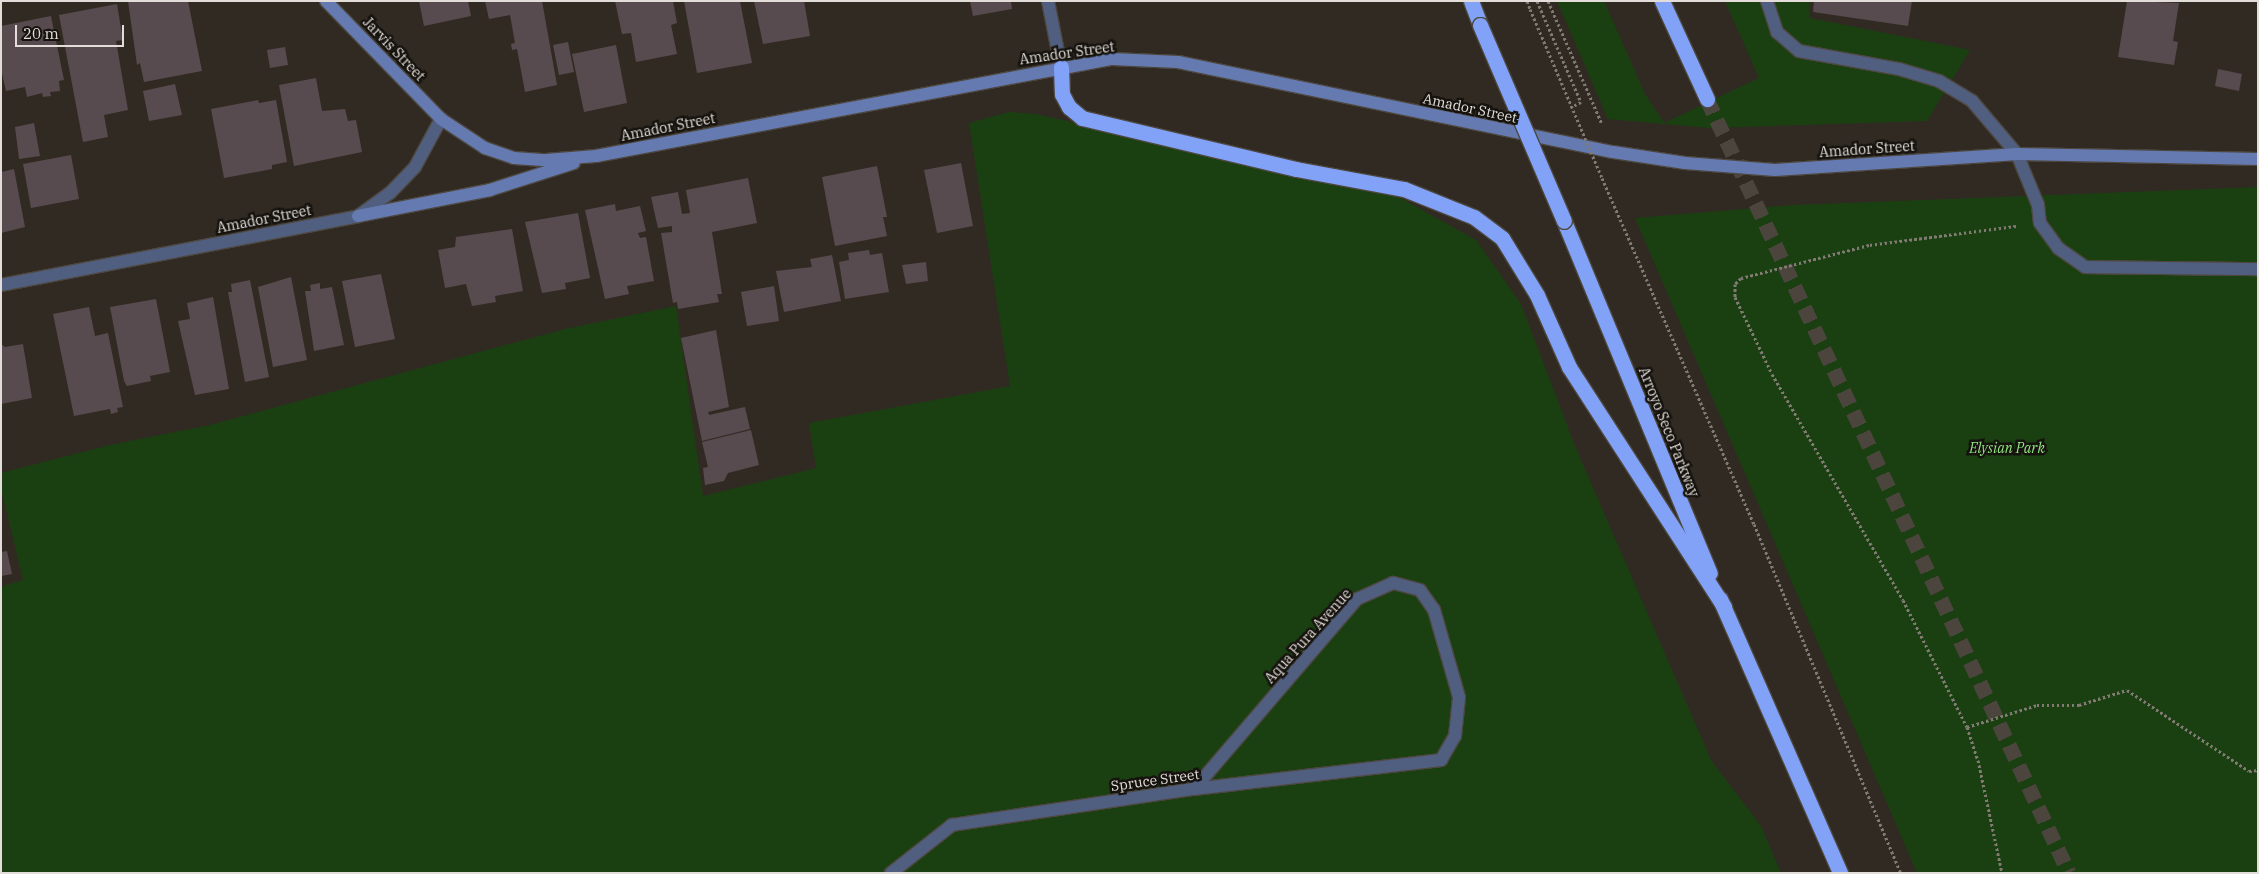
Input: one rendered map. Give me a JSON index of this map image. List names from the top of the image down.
{
  "streets": {
    "highway": ["Arroyo Seco Parkway"],
    "main road": ["Jarvis Street", "Amador Street"],
    "street": ["Aqua Pura Avenue", "Spruce Street"]
  },
  "crossings": [
    ["Jarvis Street", "Amador Street"],
    ["Aqua Pura Avenue", "Spruce Street"]
  ],
  "parks": ["Elysian Park"],
  "scale_bar": "20 m"
}
